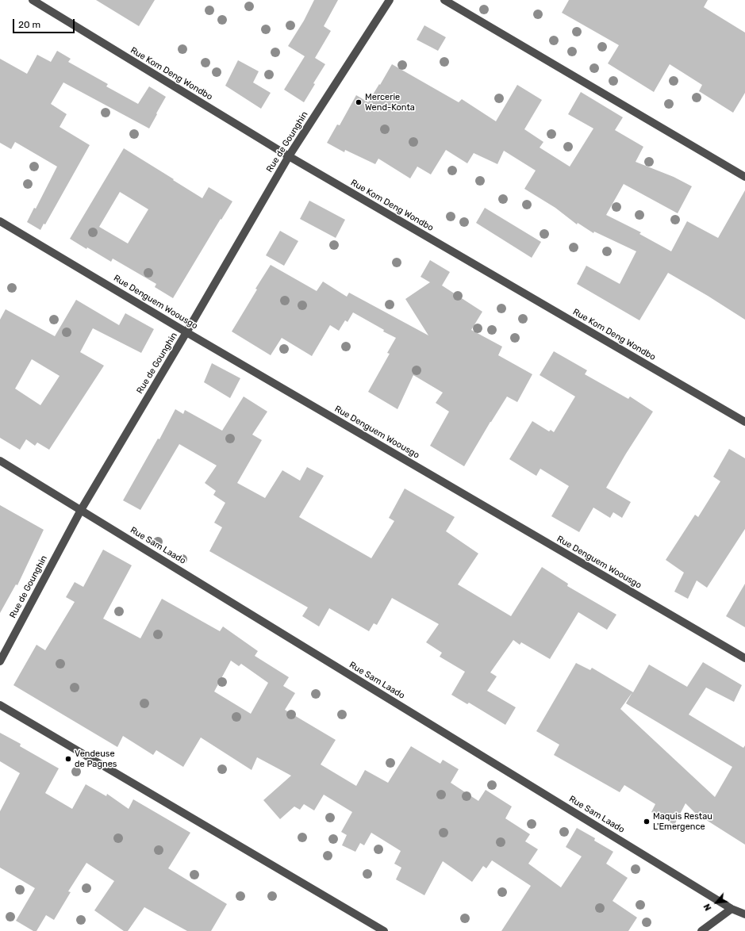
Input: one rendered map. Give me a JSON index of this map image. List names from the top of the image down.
{
  "streets": {
    "street": [
      "Rue Kom Deng Wondbo",
      "Rue de Gounghin",
      "Rue Denguem Woousgo",
      "Rue Sam Laado"
    ]
  },
  "crossings": [
    ["Rue Kom Deng Wondbo", "Rue de Gounghin"],
    ["Rue de Gounghin", "Rue Denguem Woousgo"],
    ["Rue de Gounghin", "Rue Sam Laado"]
  ],
  "places": ["Mercerie Wend-Konta", "Vendeuse de Pagnes", "Maquis Restau L'Emergence"],
  "scale_bar": "20 m",
  "north": "bottom left"
}
